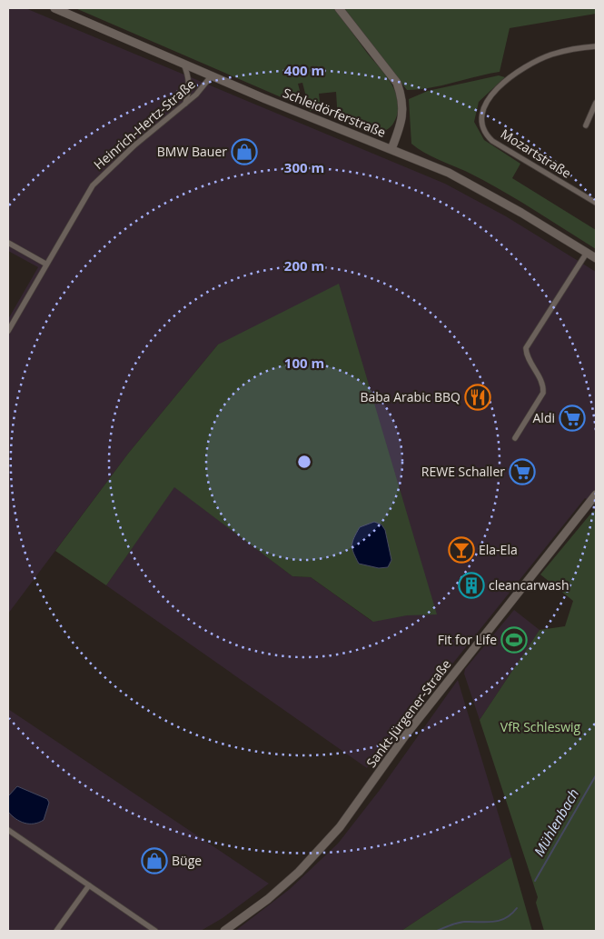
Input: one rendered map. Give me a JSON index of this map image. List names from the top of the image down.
{
  "streets": {
    "street": [
      "Schleidörferstraße",
      "Heinrich-Hertz-Straße",
      "Mozartstraße",
      "Sankt-Jürgener-Straße"
    ]
  },
  "crossings": [
    ["Schleidörferstraße", "Heinrich-Hertz-Straße"]
  ],
  "water": ["Mühlenbach"],
  "parks": ["VfR Schleswig"],
  "places": {
    "shop": ["BMW Bauer", "Büge"],
    "restaurant": ["Baba Arabic BBQ"],
    "supermarket": ["Aldi", "REWE Schaller"],
    "bar": ["Ela-Ela"],
    "building": ["cleancarwash"],
    "sports": ["Fit for Life"]
  },
  "rings": [
    "400 m",
    "300 m",
    "200 m",
    "100 m"
  ]
}
